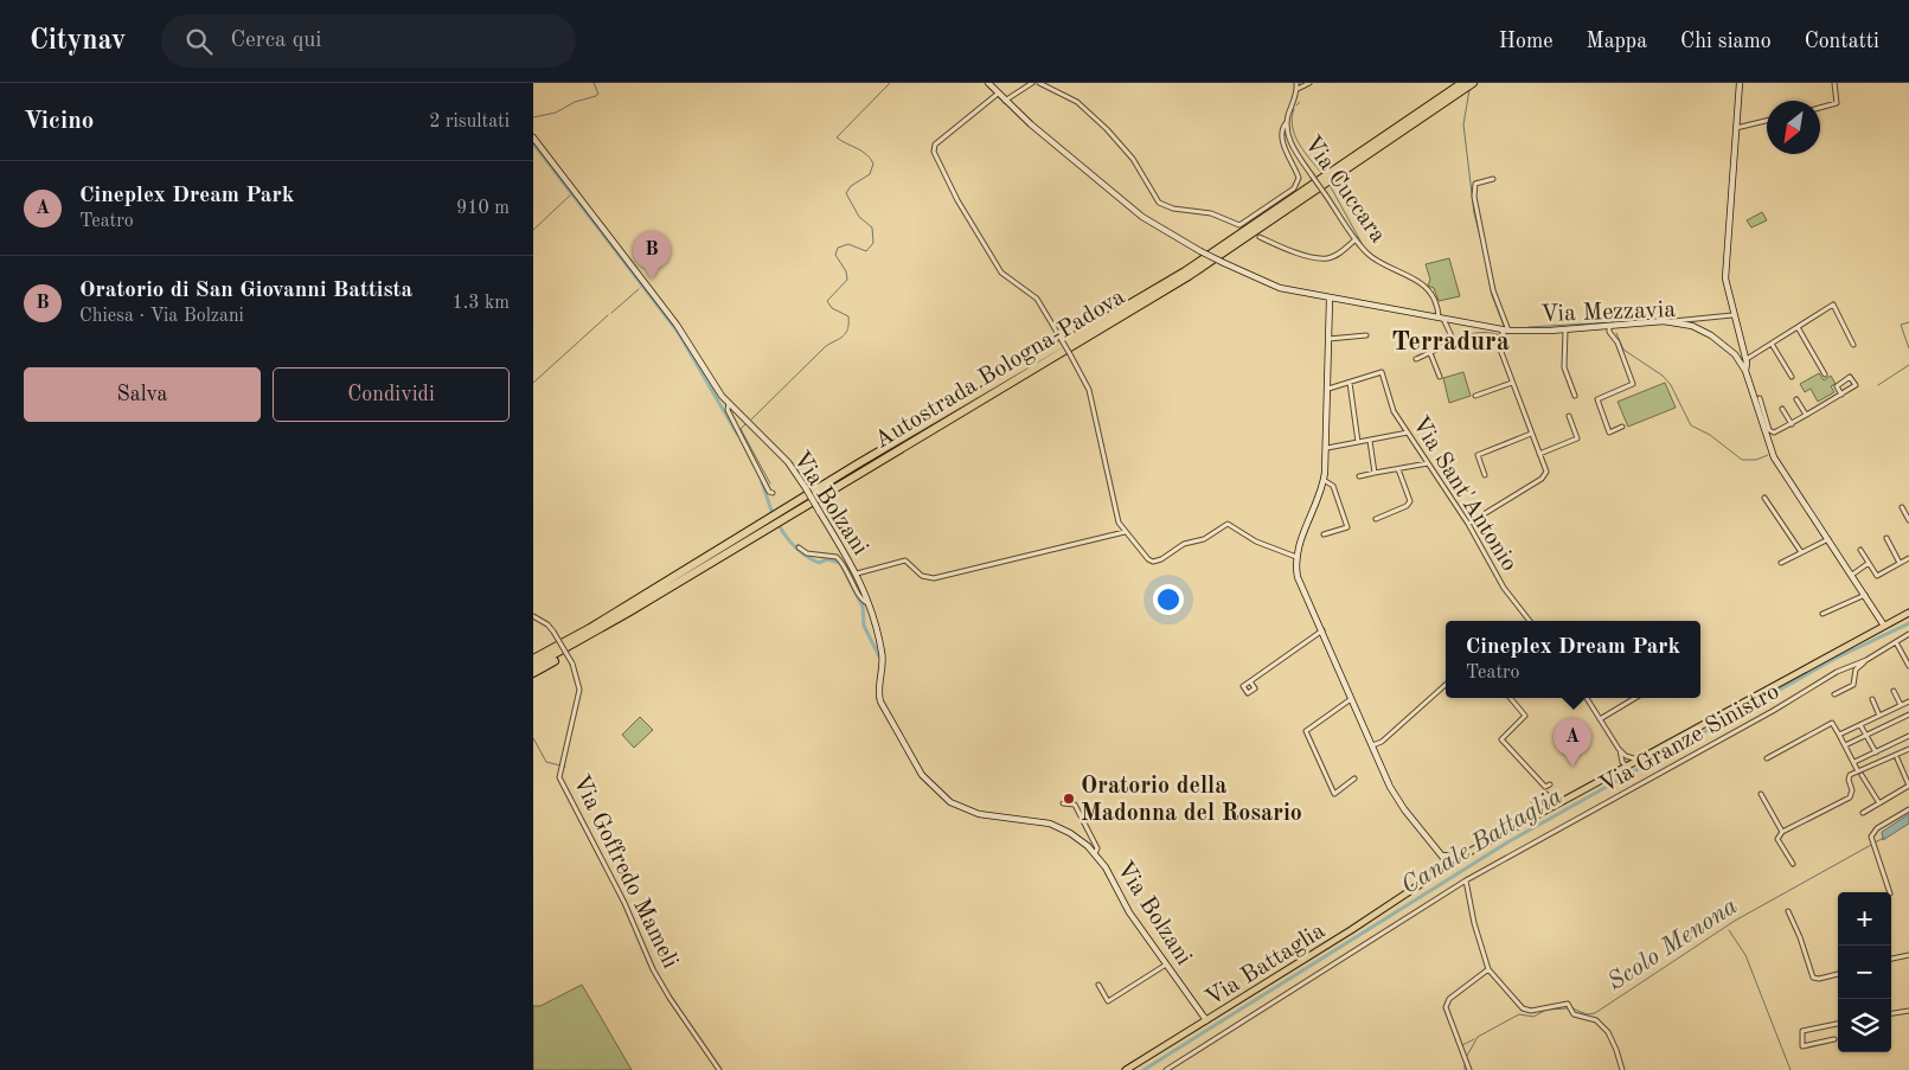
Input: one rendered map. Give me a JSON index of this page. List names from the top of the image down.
{
  "streets": {
    "highway": ["Autostrada Bologna-Padova"],
    "main road": ["Via Battaglia"],
    "street": [
      "Via Cuccara",
      "Via Mezzavia",
      "Via Sant'Antonio",
      "Via Bolzani",
      "Via Granze Sinistro",
      "Via Goffredo Mameli"
    ]
  },
  "crossings": [
    ["Via Cuccara", "Via Mezzavia"],
    ["Via Mezzavia", "Via Battaglia"],
    ["Via Bolzani", "Via Battaglia"]
  ],
  "districts": ["Terradura"],
  "water": ["Canale Battaglia", "Scolo Menona"],
  "places": ["Oratorio della Madonna del Rosario"],
  "north": "bottom left",
  "page": {
    "header": "Citynav",
    "search": "Cerca qui",
    "nav": [
      "Home",
      "Mappa",
      "Chi siamo",
      "Contatti"
    ],
    "heading": ["Vicino", "2 risultati"],
    "list": [
      {
        "mark": "A",
        "name": "Cineplex Dream Park",
        "note": "Teatro",
        "value": "910 m"
      },
      {
        "mark": "B",
        "name": "Oratorio di San Giovanni Battista",
        "note": "Chiesa · Via Bolzani",
        "value": "1.3 km"
      }
    ],
    "pins": ["B", "A"],
    "buttons": ["Salva", "Condividi"],
    "popup": ["Cineplex Dream Park", "Teatro"],
    "map_buttons": ["+", "−"]
  }
}
